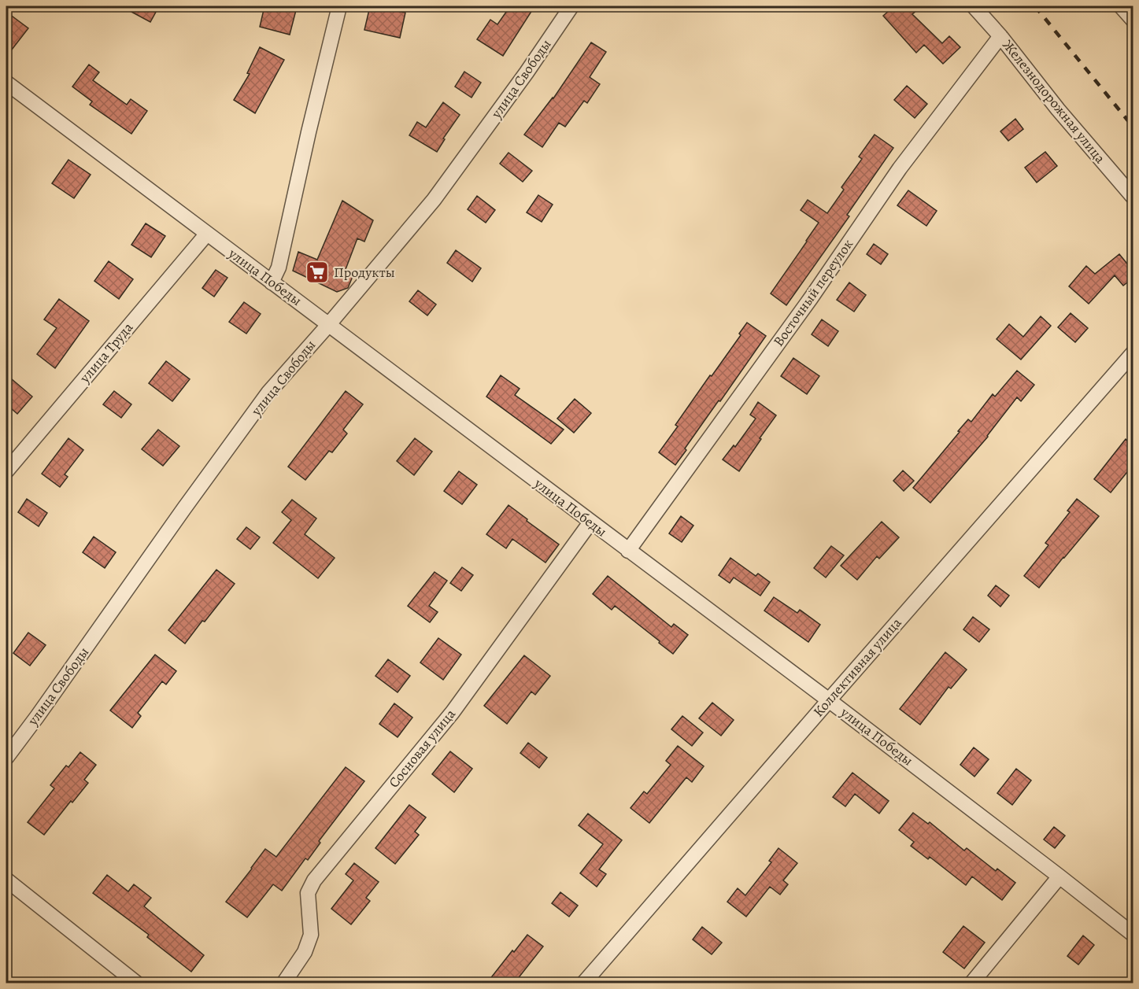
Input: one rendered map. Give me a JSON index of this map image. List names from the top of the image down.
{
  "streets": {
    "street": [
      "улица Свободы",
      "Железнодорожная улица",
      "улица Победы",
      "Восточный переулок",
      "улица Труда",
      "Коллективная улица",
      "Сосновая улица"
    ]
  },
  "crossings": [
    ["улица Свободы", "улица Победы"],
    ["Железнодорожная улица", "Восточный переулок"],
    ["улица Победы", "Восточный переулок"],
    ["улица Победы", "улица Труда"],
    ["улица Победы", "Коллективная улица"],
    ["улица Победы", "Сосновая улица"]
  ],
  "places": {
    "supermarket": ["Продукты"]
  }
}
